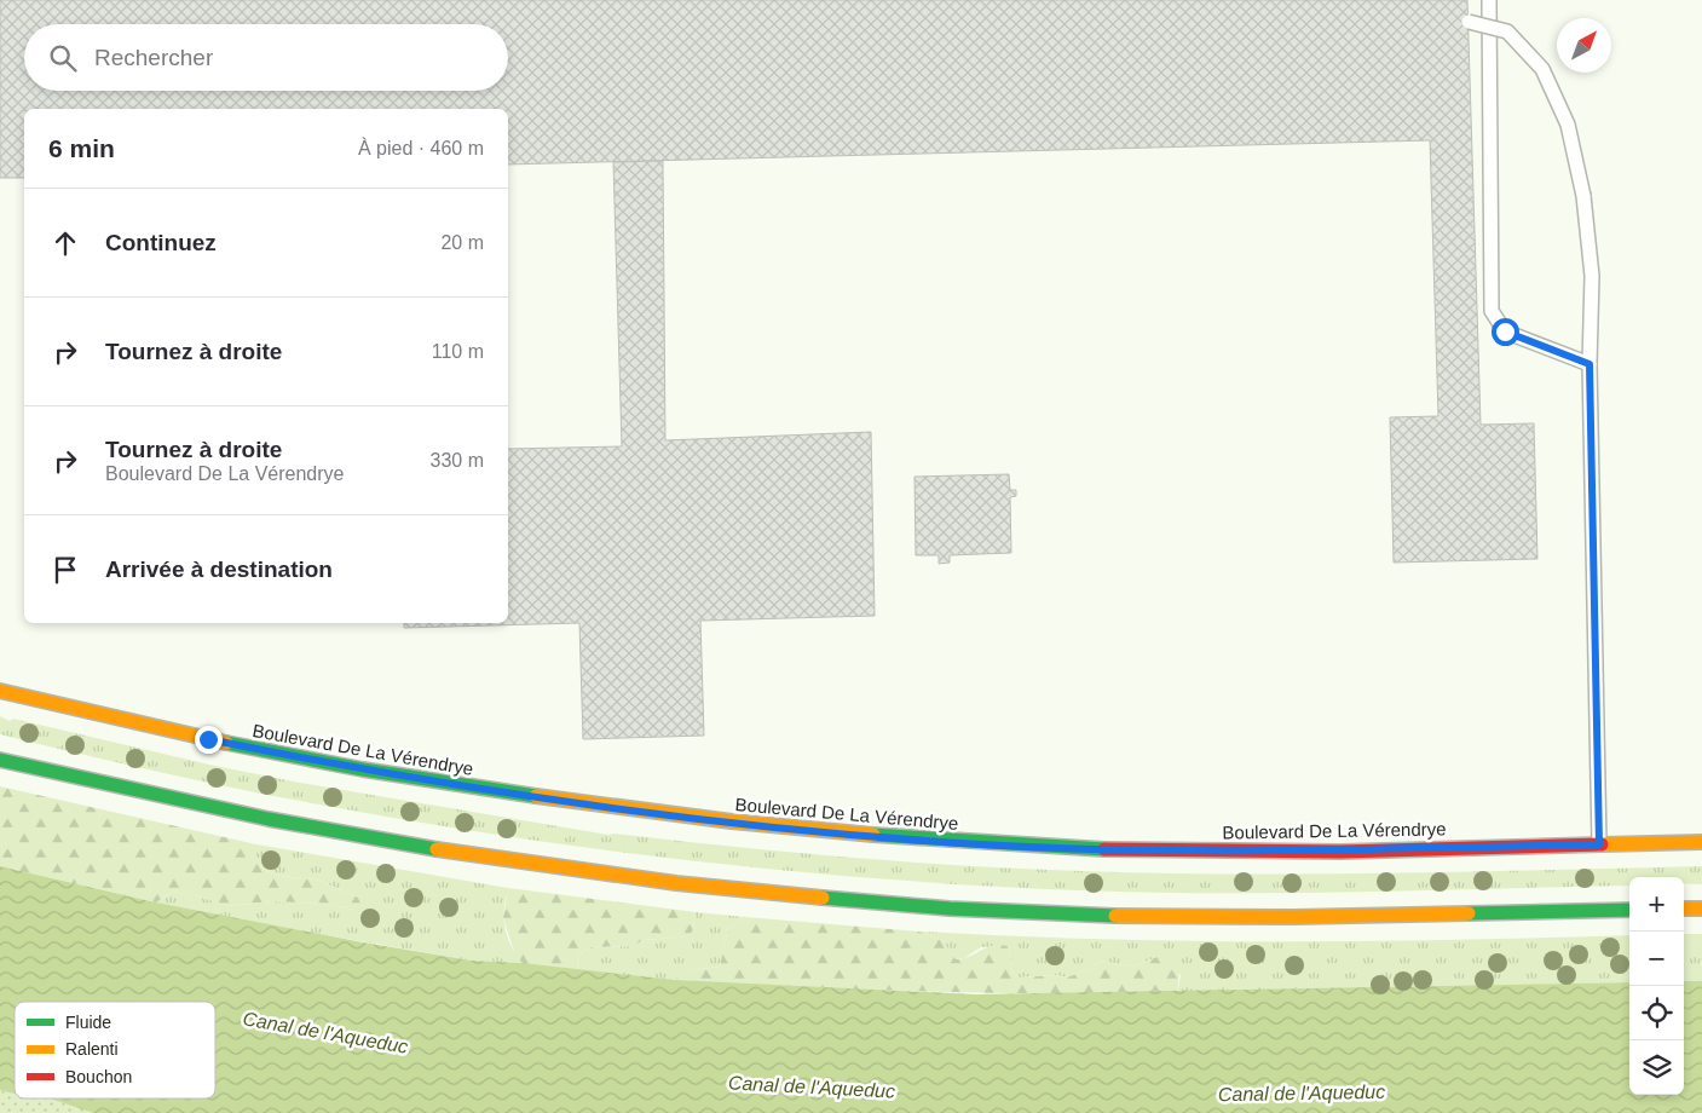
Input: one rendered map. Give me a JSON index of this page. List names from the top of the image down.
{
  "streets": {
    "main road": ["Boulevard De La Vérendrye"]
  },
  "water": ["Canal de l'Aqueduc"],
  "legend": ["Fluide", "Ralenti", "Bouchon"],
  "north": "top right",
  "page": {
    "search": "Rechercher",
    "heading": ["6 min", "À pied · 460 m"],
    "list": [
      ["Continuez", "20 m"],
      ["Tournez à droite", "110 m"],
      ["Tournez à droite", "Boulevard De La Vérendrye", "330 m"],
      "Arrivée à destination"
    ],
    "map_buttons": ["+", "−"]
  }
}
